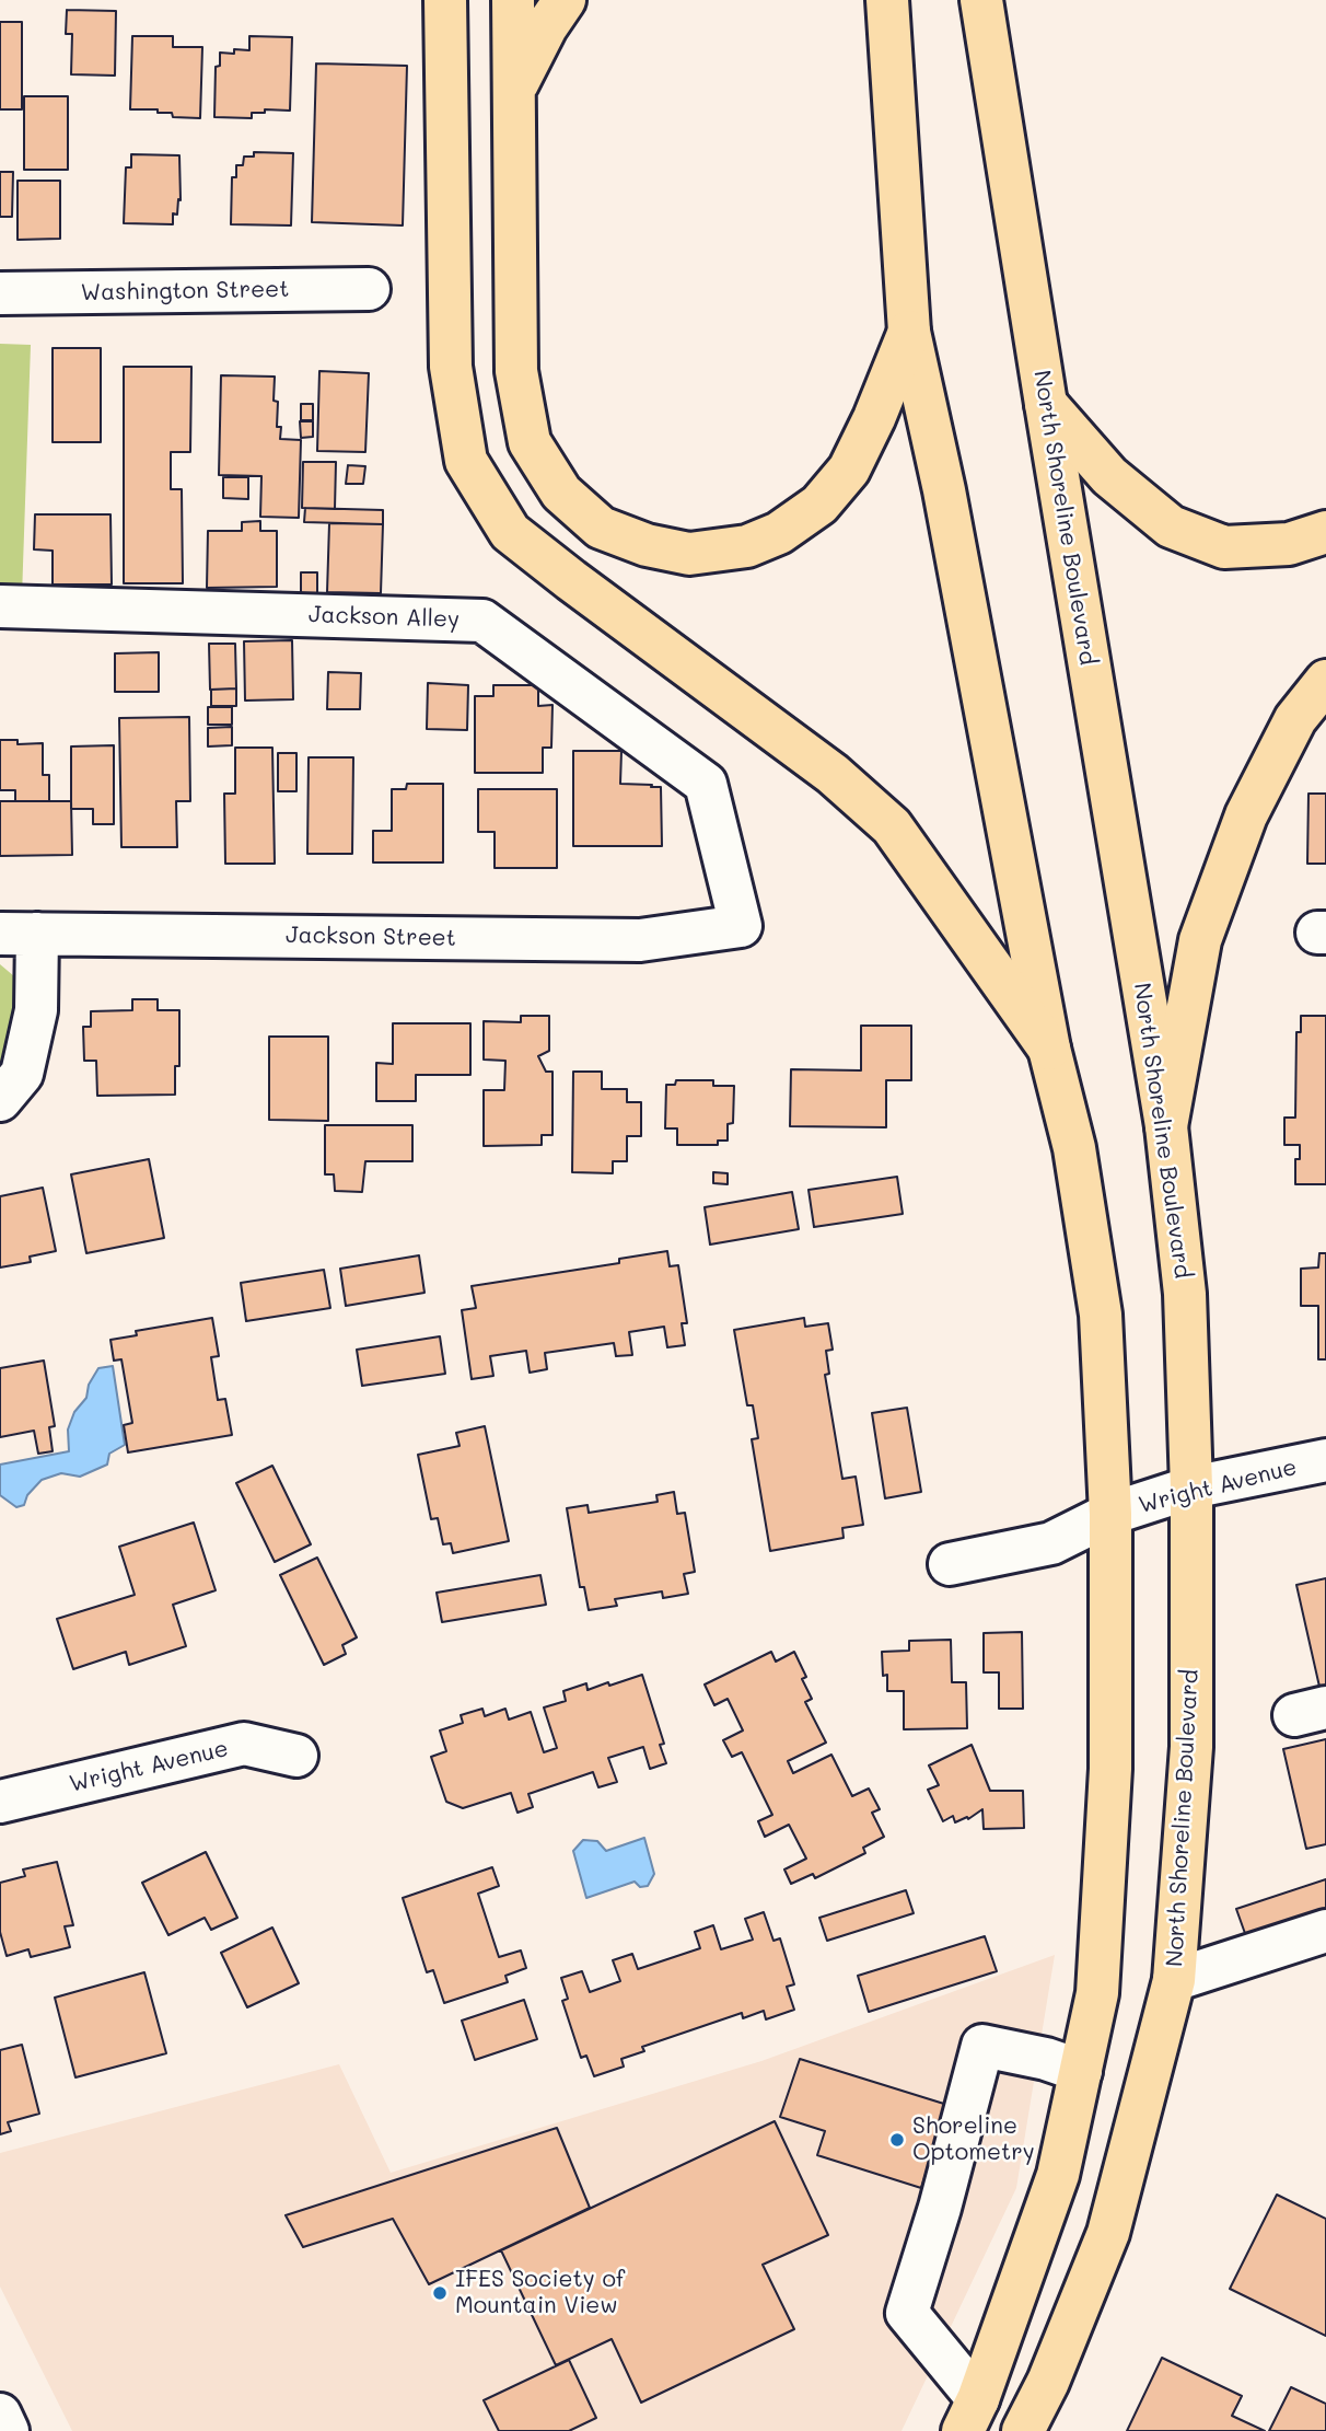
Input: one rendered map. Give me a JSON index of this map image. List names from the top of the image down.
{
  "streets": {
    "main road": ["North Shoreline Boulevard"],
    "street": [
      "Washington Street",
      "Jackson Alley",
      "Jackson Street",
      "Wright Avenue"
    ]
  },
  "crossings": [
    ["North Shoreline Boulevard", "Wright Avenue"],
    ["Jackson Alley", "Jackson Street"]
  ],
  "places": ["Shoreline Optometry", "IFES Society of Mountain View"]
}
